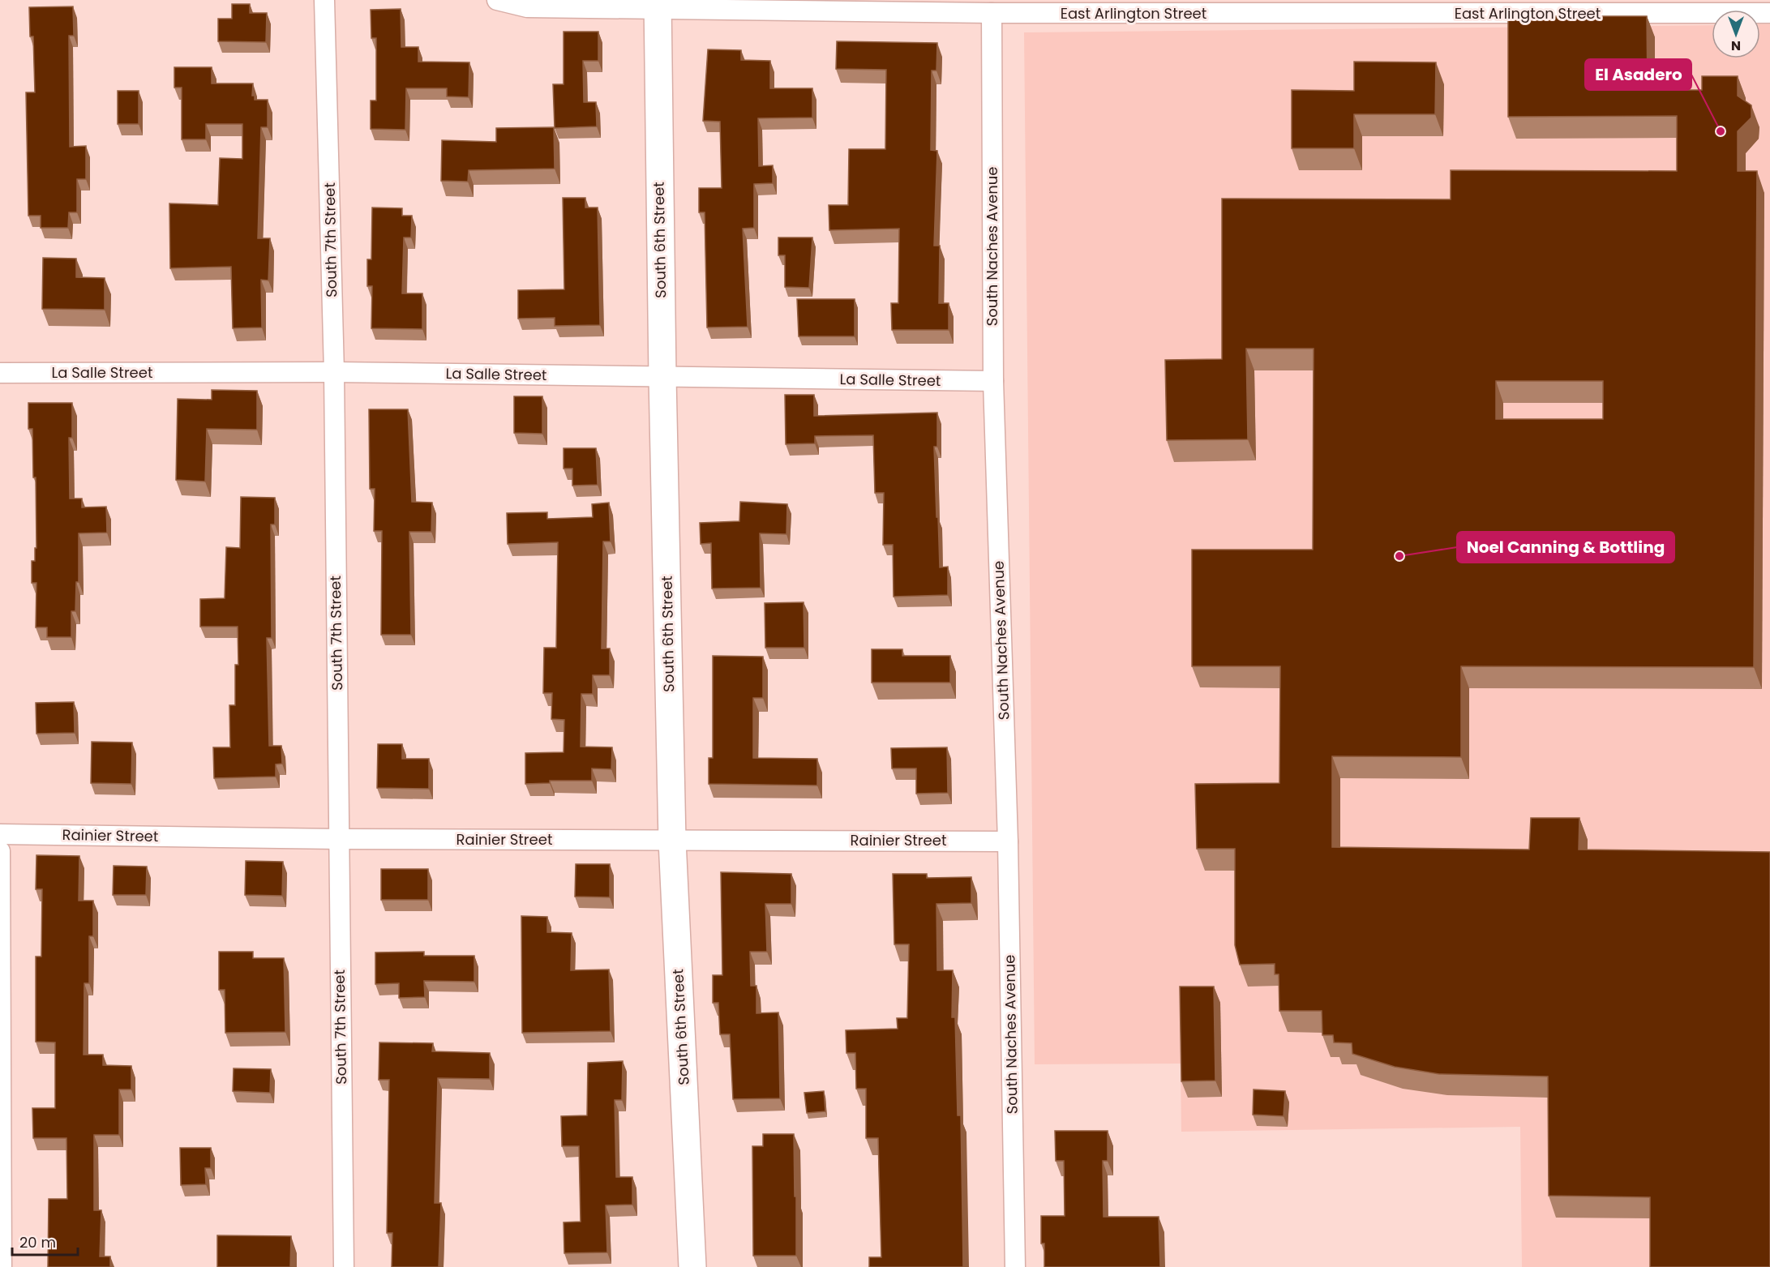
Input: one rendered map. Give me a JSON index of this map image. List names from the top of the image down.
{
  "streets": {
    "street": [
      "East Arlington Street",
      "South 7th Street",
      "South 6th Street",
      "South Naches Avenue",
      "La Salle Street",
      "Rainier Street"
    ]
  },
  "crossings": [
    ["East Arlington Street", "South 6th Street"],
    ["East Arlington Street", "South Naches Avenue"],
    ["South 7th Street", "La Salle Street"],
    ["South 7th Street", "Rainier Street"],
    ["South 6th Street", "La Salle Street"],
    ["South 6th Street", "Rainier Street"],
    ["South Naches Avenue", "La Salle Street"],
    ["South Naches Avenue", "Rainier Street"]
  ],
  "places": ["El Asadero", "Noel Canning & Bottling"],
  "scale_bar": "20 m",
  "north": "bottom"
}
